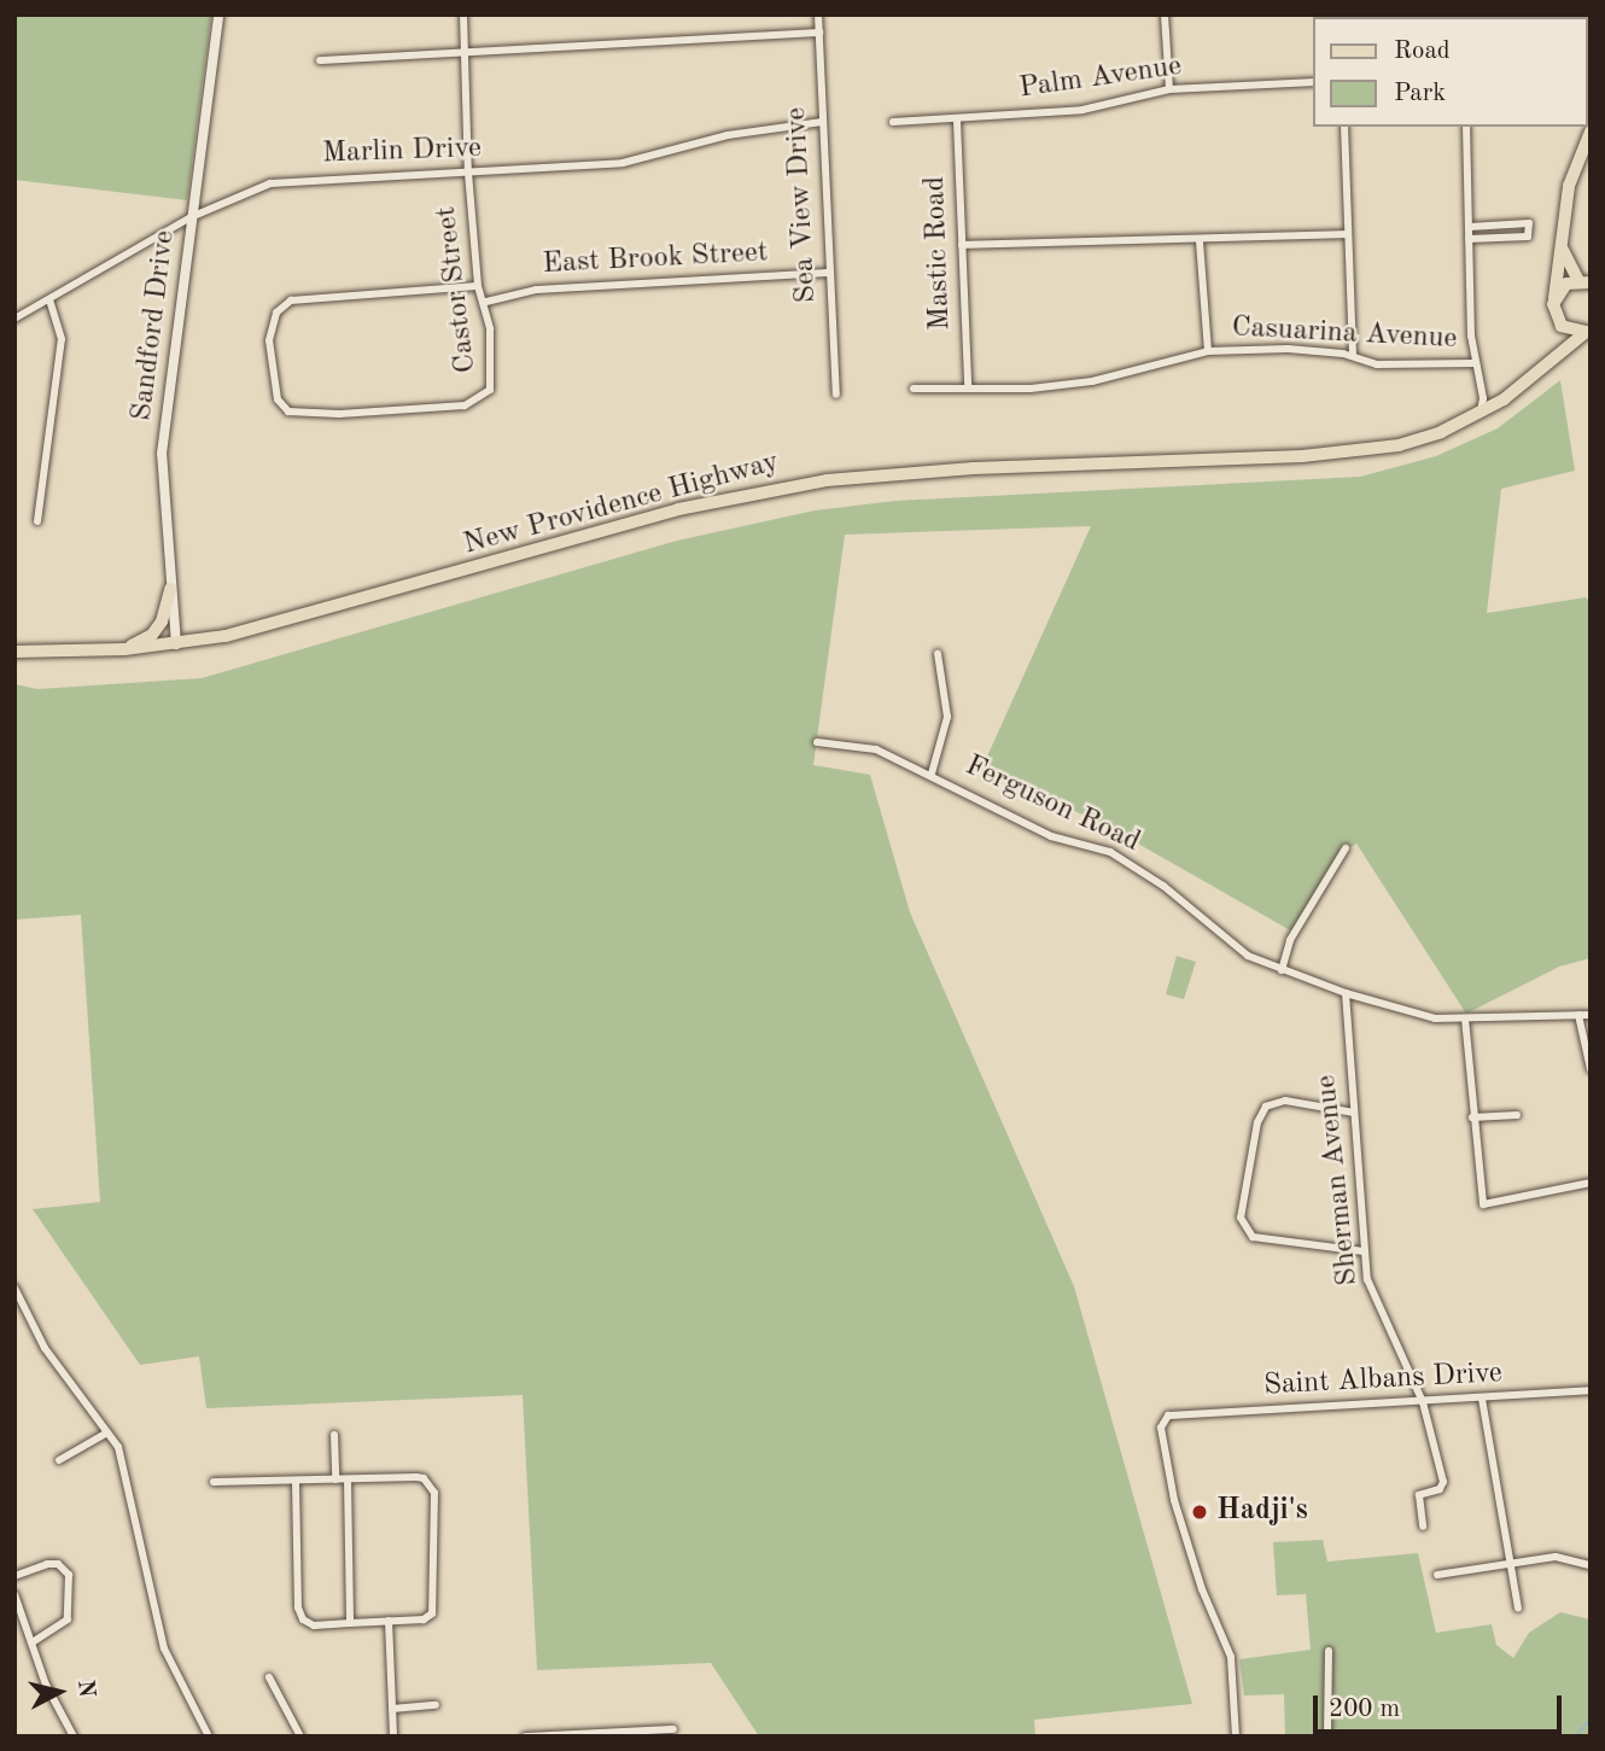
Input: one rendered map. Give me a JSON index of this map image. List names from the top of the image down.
{
  "streets": {
    "highway": ["New Providence Highway"],
    "street": [
      "Palm Avenue",
      "Marlin Drive",
      "Sea View Drive",
      "Mastic Road",
      "East Brook Street",
      "Castor Street",
      "Sandford Drive",
      "Casuarina Avenue",
      "Ferguson Road",
      "Sherman Avenue",
      "Saint Albans Drive"
    ]
  },
  "crossings": [
    ["Palm Avenue", "Mastic Road"],
    ["Marlin Drive", "Sea View Drive"],
    ["Marlin Drive", "Castor Street"],
    ["Marlin Drive", "Sandford Drive"],
    ["Sea View Drive", "East Brook Street"],
    ["Mastic Road", "Casuarina Avenue"],
    ["East Brook Street", "Castor Street"],
    ["Sandford Drive", "New Providence Highway"],
    ["Ferguson Road", "Sherman Avenue"],
    ["Sherman Avenue", "Saint Albans Drive"]
  ],
  "places": ["Hadji's"],
  "legend": ["Road", "Park"],
  "scale_bar": "200 m",
  "north": "right"
}
